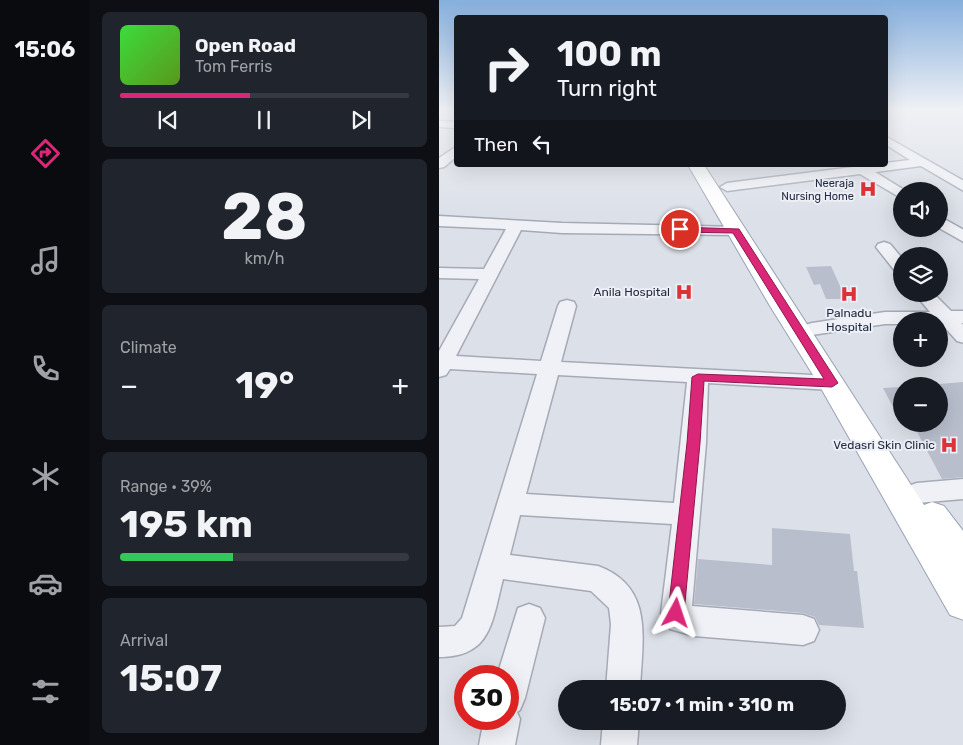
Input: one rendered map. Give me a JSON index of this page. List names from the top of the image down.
{
  "places": {
    "hospital": [
      "Neeraja Nursing Home",
      "Anila Hospital",
      "Palnadu Hospital",
      "Vedasri Skin Clinic"
    ]
  },
  "page": {
    "tabs": "15:06",
    "turn": ["100 m", "Turn right"],
    "song": ["Open Road", "Tom Ferris"],
    "then": "Then",
    "tile": [
      ["28", "km/h"],
      "Climate",
      ["Range · 39%", "195 km"],
      ["Arrival", "15:07"]
    ],
    "map_buttons": ["+", "−"],
    "heat": ["−", "19°", "+"],
    "limit": "30",
    "trip": "15:07 · 1 min · 310 m"
  }
}
